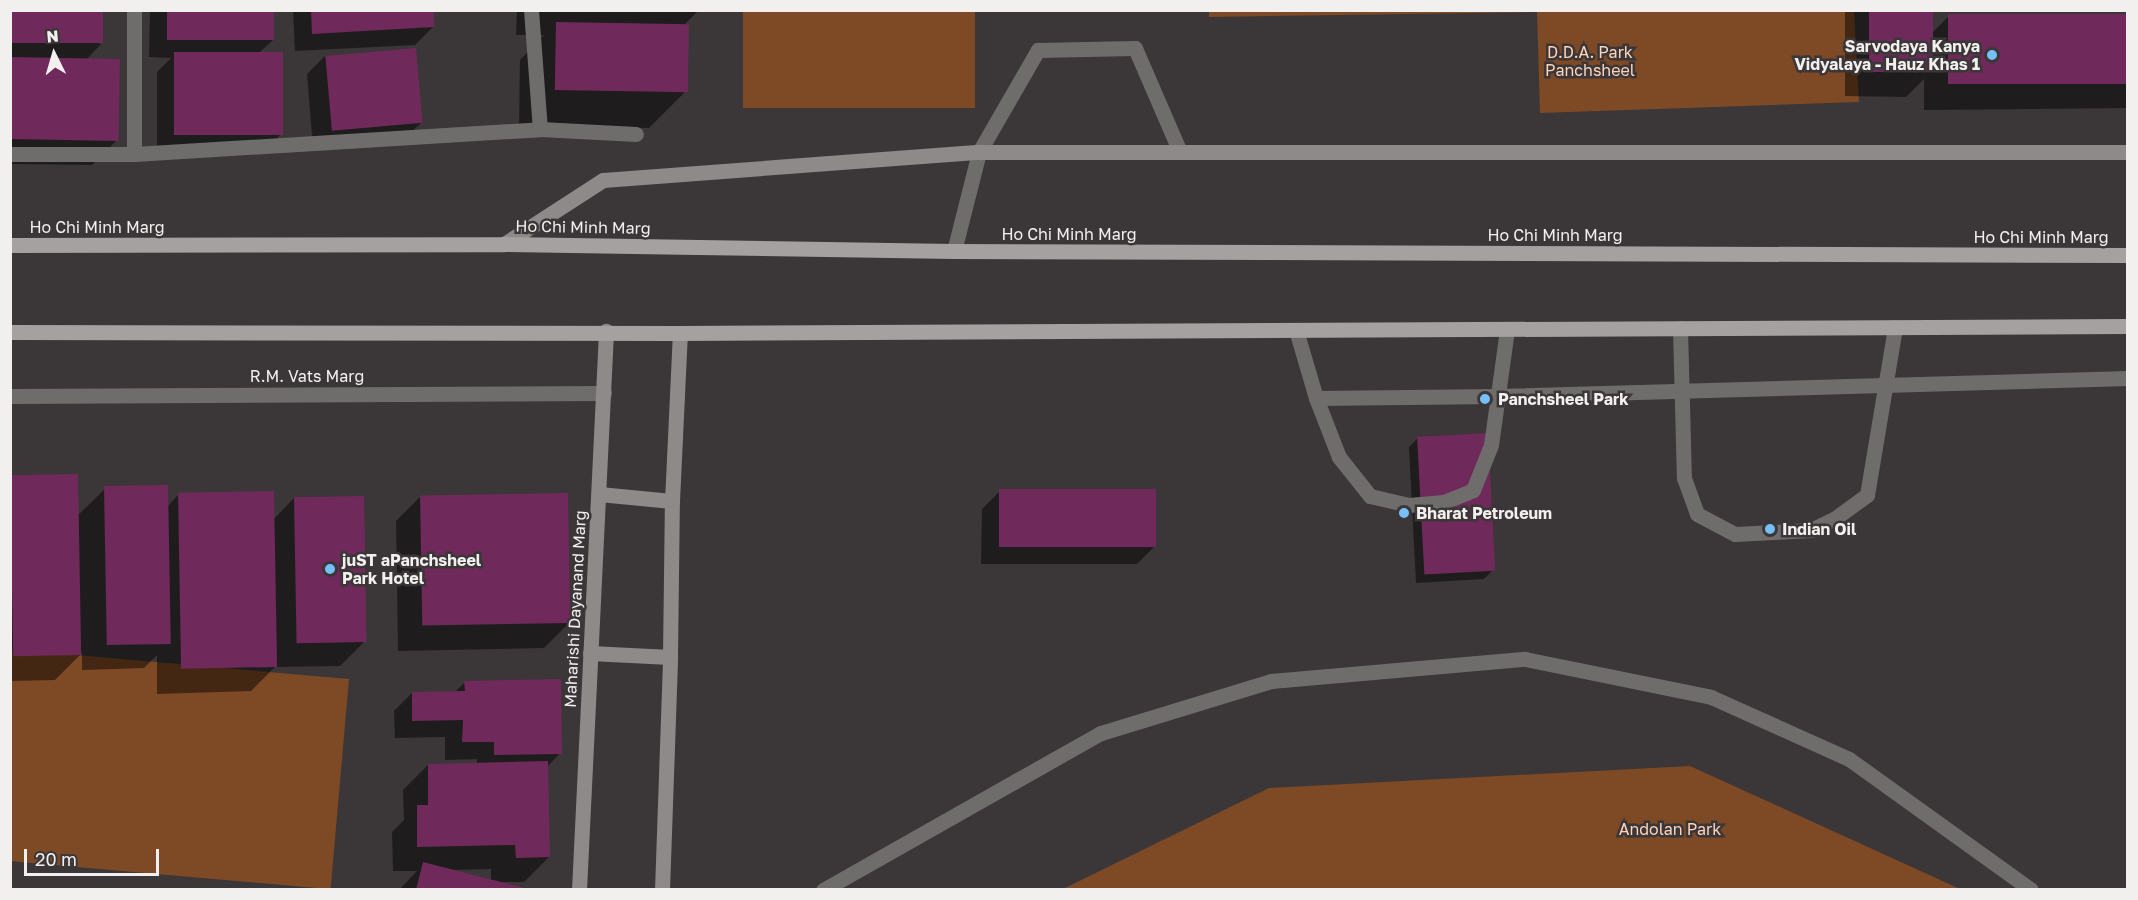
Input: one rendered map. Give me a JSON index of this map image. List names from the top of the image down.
{
  "streets": {
    "main road": ["Ho Chi Minh Marg"],
    "street": ["R.M. Vats Marg", "Maharishi Dayanand Marg"]
  },
  "crossings": [
    ["R.M. Vats Marg", "Maharishi Dayanand Marg"]
  ],
  "parks": ["D.D.A. Park Panchsheel", "Andolan Park"],
  "places": [
    "Sarvodaya Kanya Vidyalaya - Hauz Khas 1",
    "Panchsheel Park",
    "Bharat Petroleum",
    "Indian Oil",
    "juST aPanchsheel Park Hotel"
  ],
  "scale_bar": "20 m",
  "north": "top"
}
